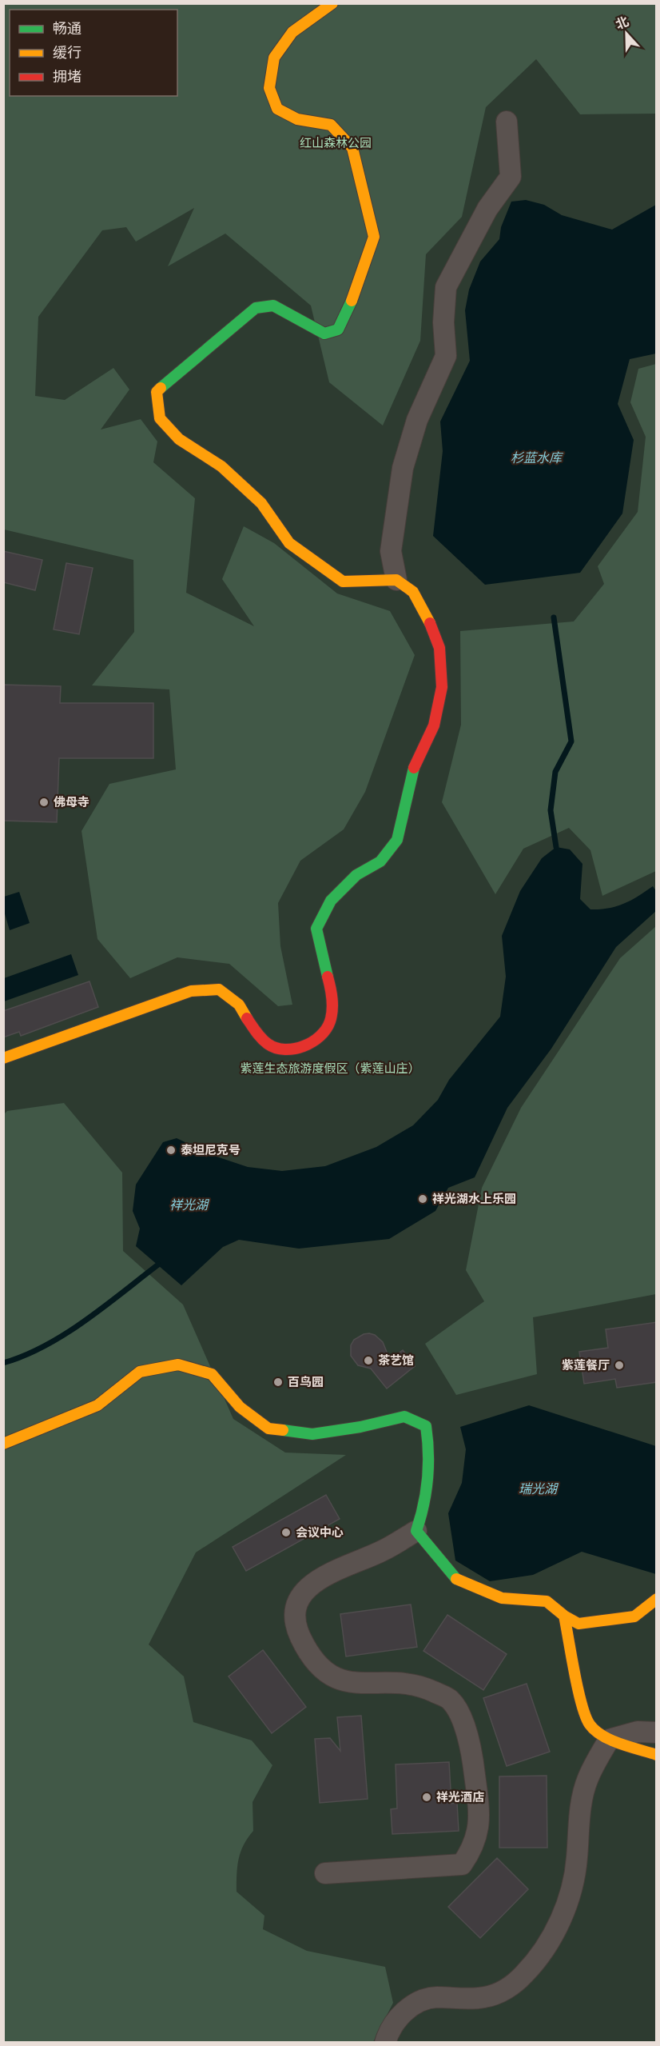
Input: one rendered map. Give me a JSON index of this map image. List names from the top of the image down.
{
  "water": ["杉蓝水库", "祥光湖", "瑞光湖"],
  "parks": ["红山森林公园", "紫莲生态旅游度假区（紫莲山庄）"],
  "places": [
    "佛母寺",
    "泰坦尼克号",
    "祥光湖水上乐园",
    "茶艺馆",
    "紫莲餐厅",
    "百鸟园",
    "会议中心",
    "祥光酒店"
  ],
  "legend": ["畅通", "缓行", "拥堵"],
  "north": "top"
}
